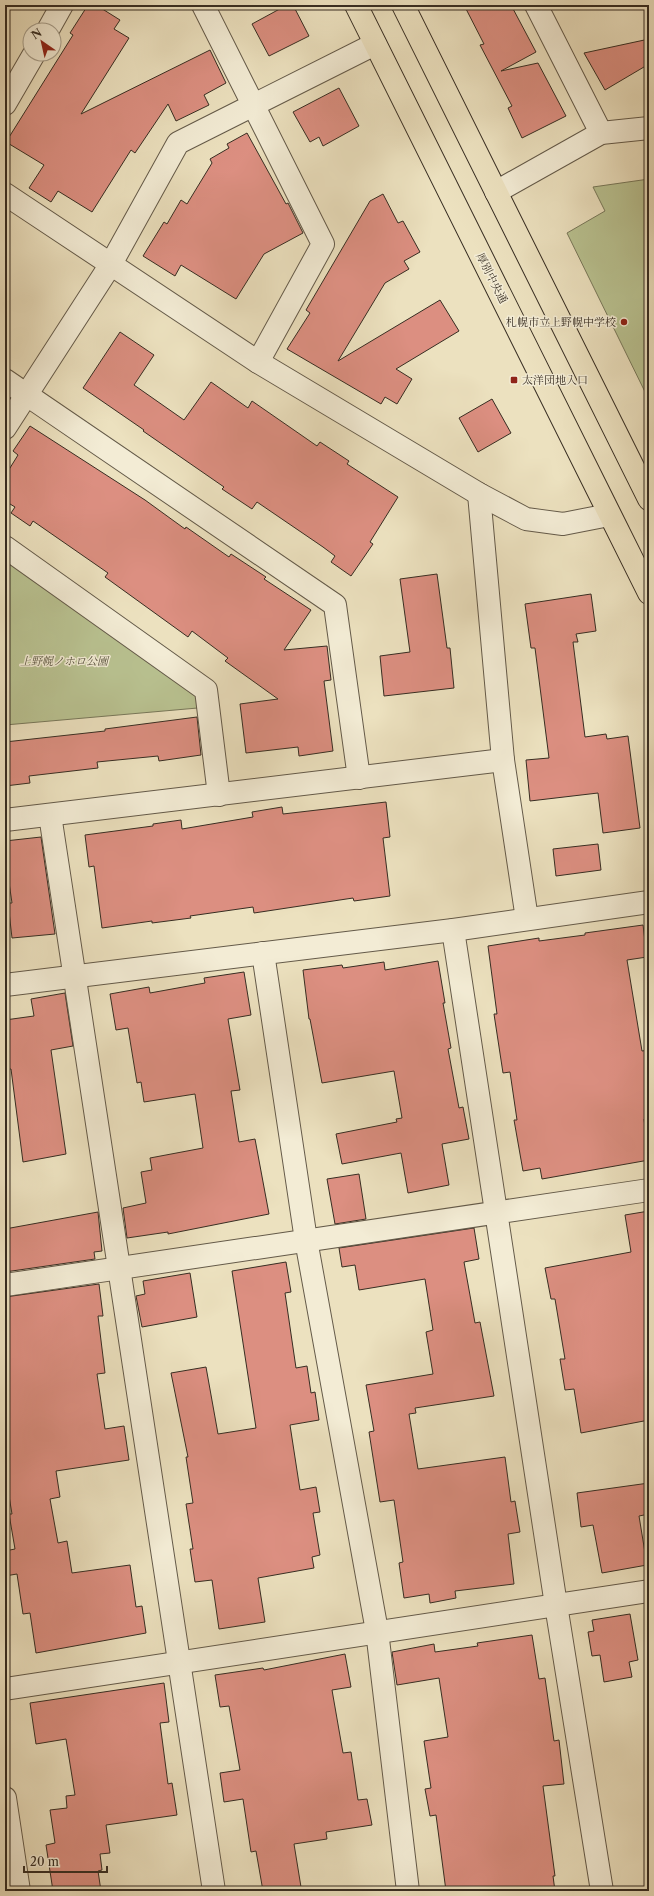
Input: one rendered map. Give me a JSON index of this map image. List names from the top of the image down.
{
  "streets": {
    "main road": ["厚別中央通"]
  },
  "parks": ["上野幌ノホロ公園"],
  "places": {
    "other": ["札幌市立上野幌中学校"],
    "transit": ["太洋団地入口"]
  },
  "scale_bar": "20 m",
  "north": "top left"
}
